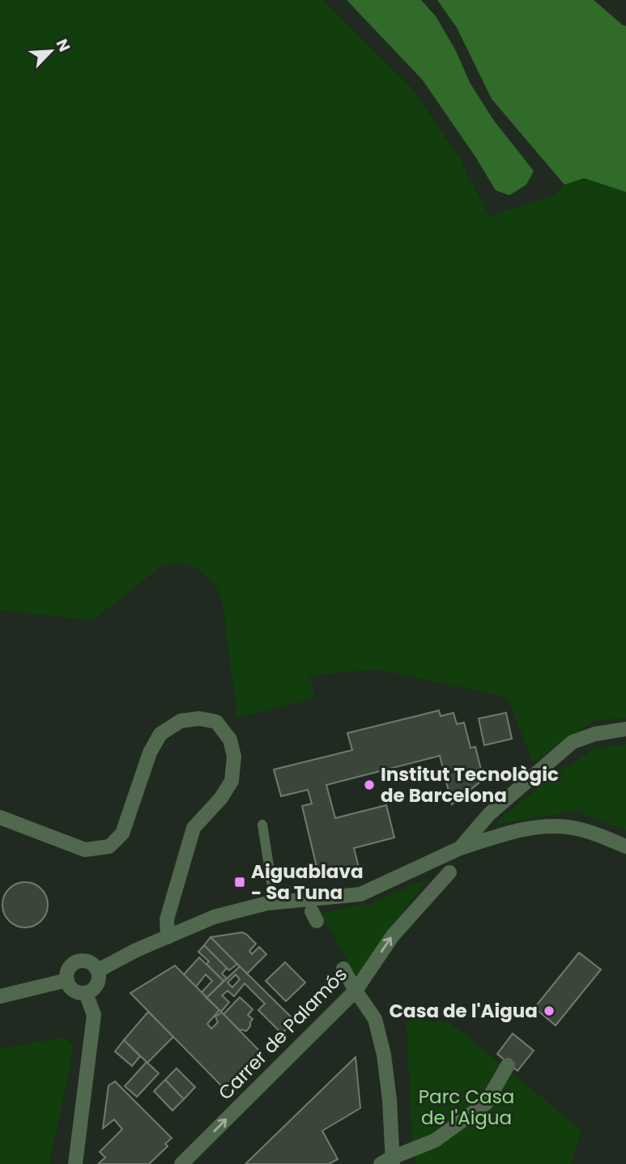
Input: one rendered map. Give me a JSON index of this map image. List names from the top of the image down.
{
  "streets": {
    "street": ["Carrer de Palamós"]
  },
  "one_way": ["Carrer de Palamós"],
  "parks": ["Parc Casa de l'Aigua"],
  "places": {
    "other": ["Institut Tecnològic de Barcelona", "Casa de l'Aigua"],
    "transit": ["Aiguablava - Sa Tuna"]
  },
  "north": "top right"
}
